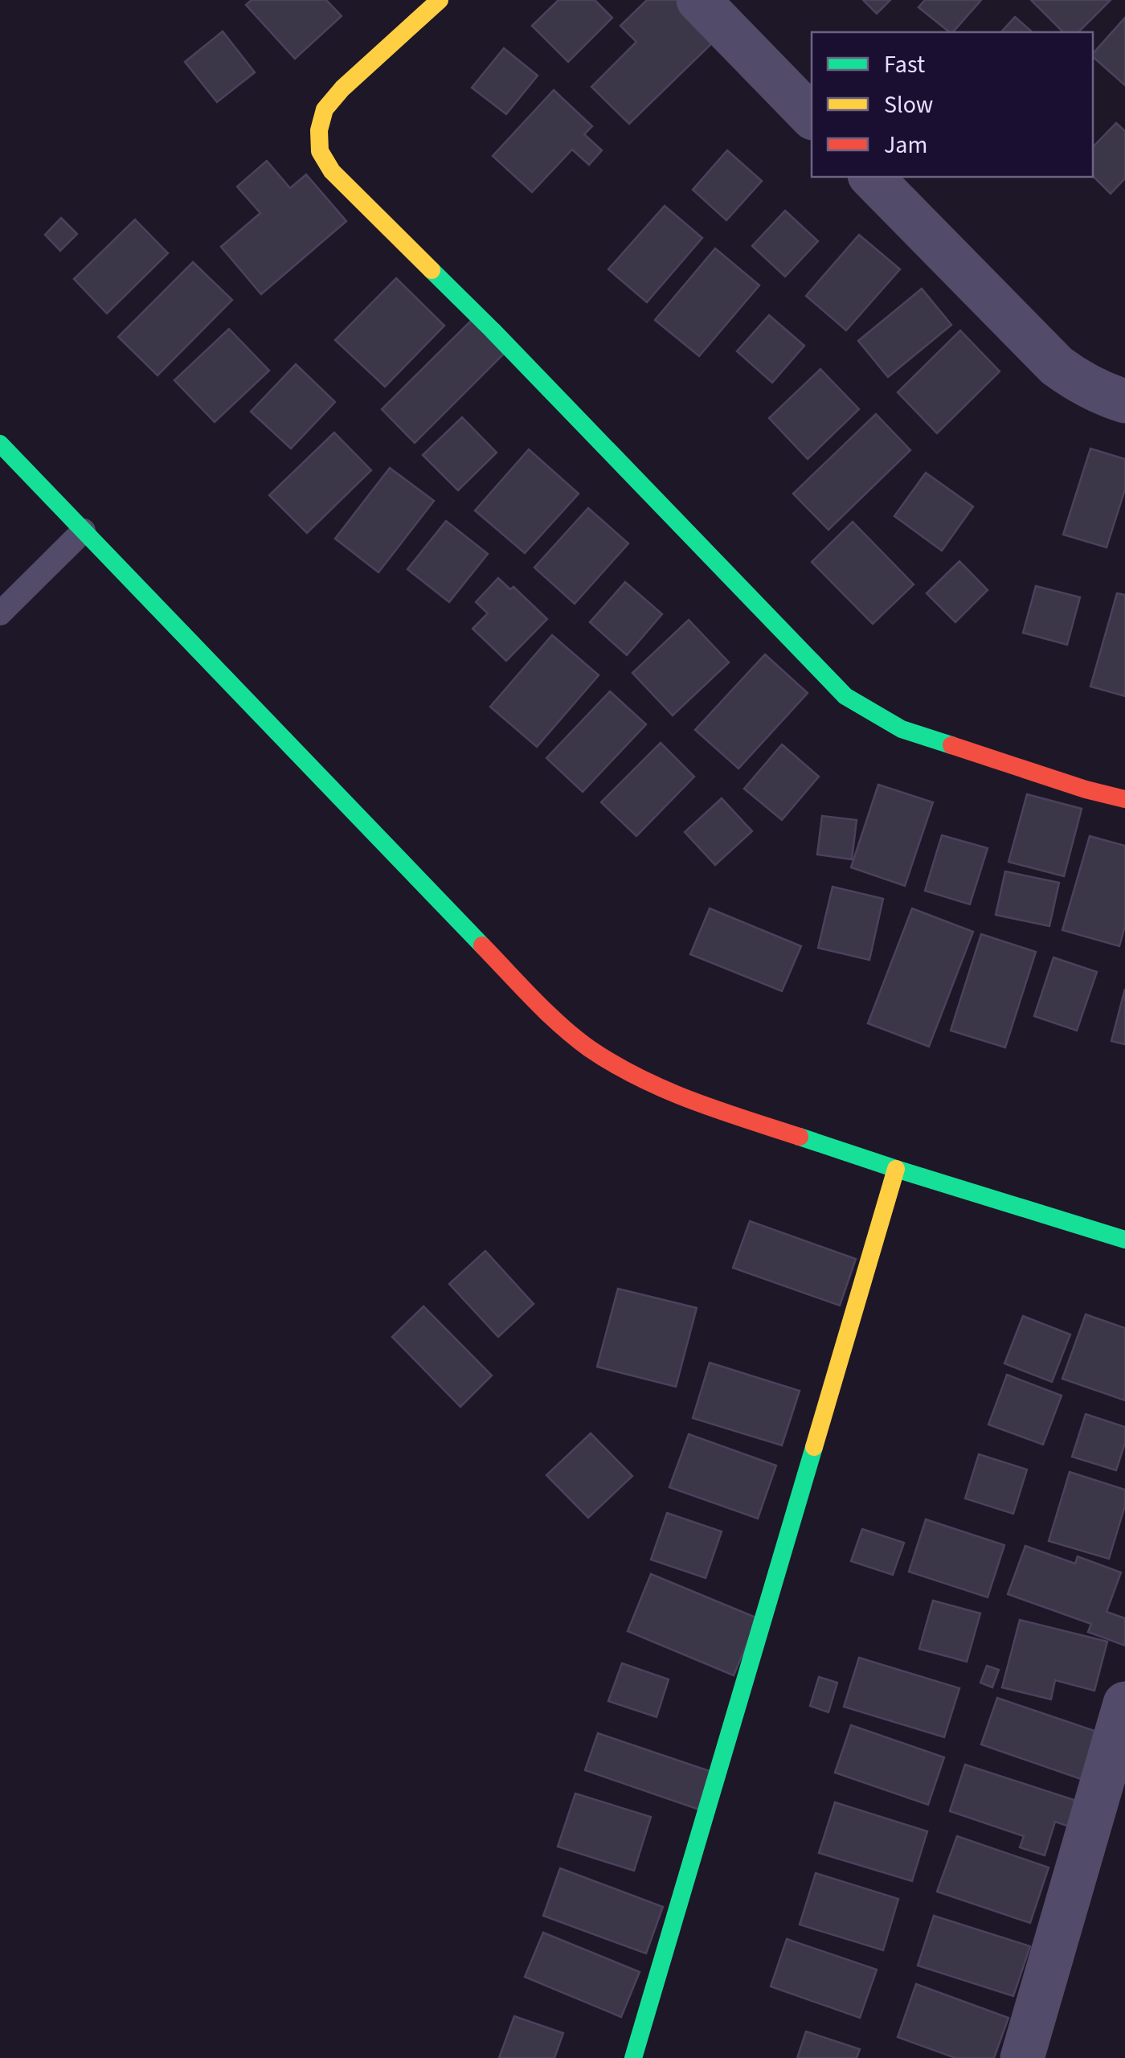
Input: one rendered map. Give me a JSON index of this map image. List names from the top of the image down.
{
  "legend": ["Fast", "Slow", "Jam"]
}
